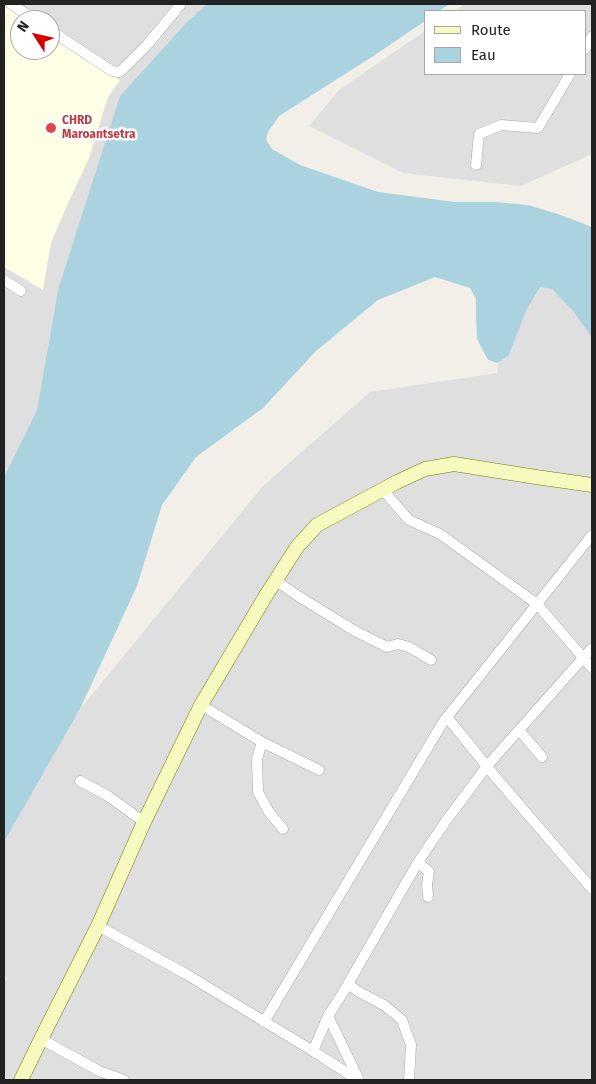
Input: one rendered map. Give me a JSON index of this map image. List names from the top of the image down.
{
  "places": ["CHRD Maroantsetra"],
  "legend": ["Route", "Eau"],
  "north": "top left"
}
